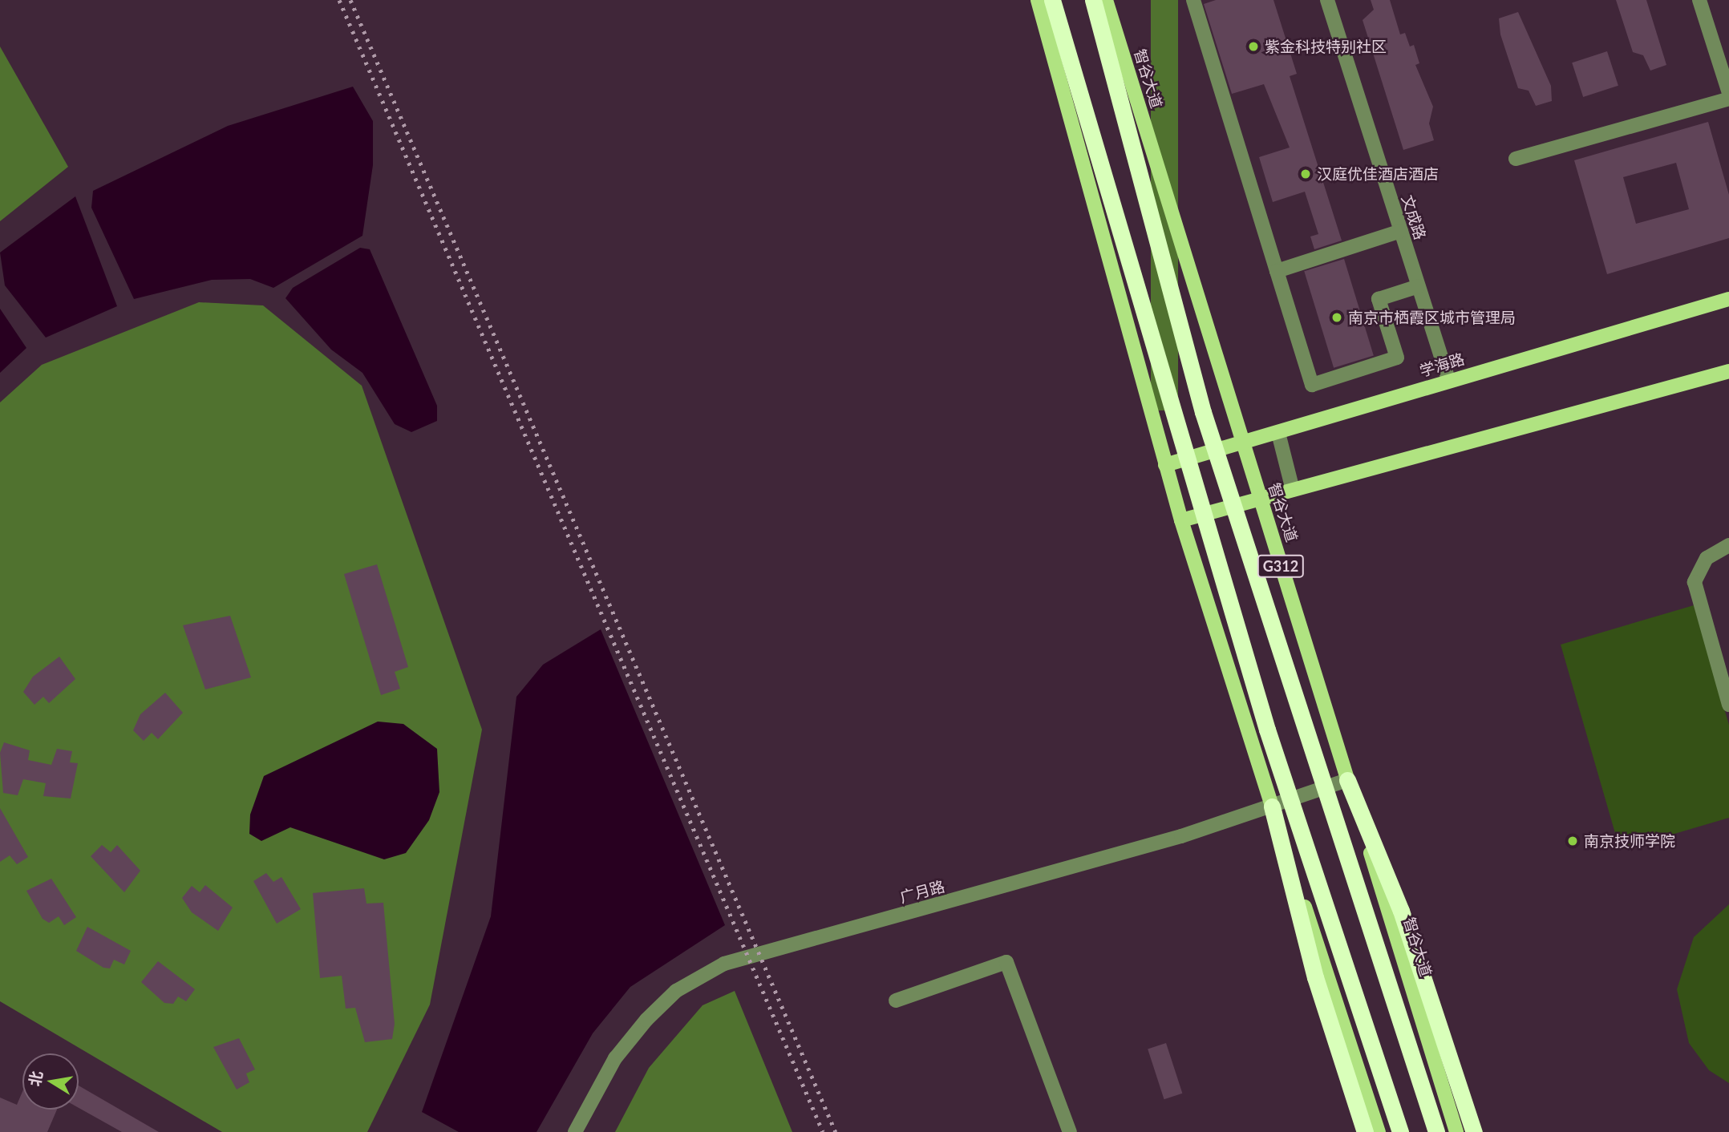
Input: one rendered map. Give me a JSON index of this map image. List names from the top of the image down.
{
  "streets": {
    "highway": ["智谷大道", "G312"],
    "main road": ["学海路"],
    "street": ["文成路", "广月路"]
  },
  "crossings": [
    ["智谷大道", "学海路"],
    ["智谷大道", "广月路"],
    ["文成路", "学海路"]
  ],
  "places": [
    "紫金科技特别社区",
    "汉庭优佳酒店酒店",
    "南京市栖霞区城市管理局",
    "南京技师学院"
  ],
  "north": "left"
}
